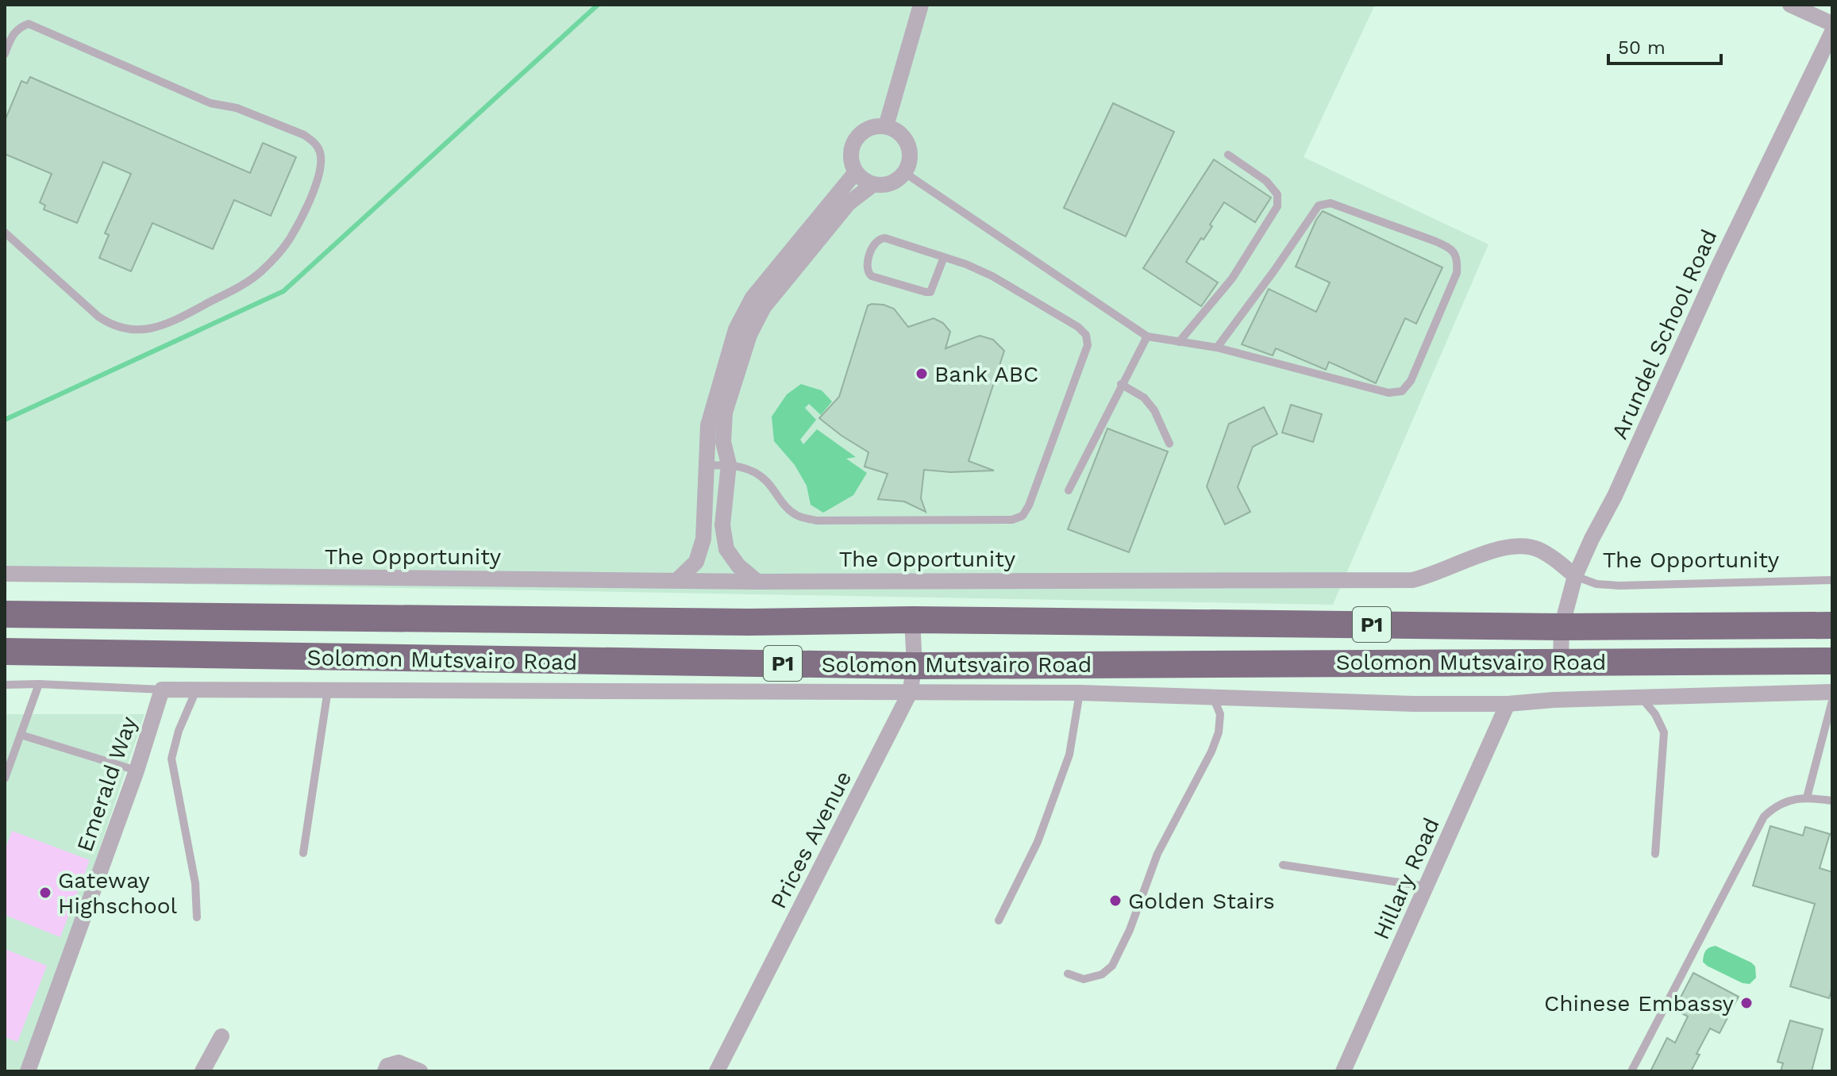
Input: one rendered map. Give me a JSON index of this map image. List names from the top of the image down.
{
  "streets": {
    "highway": ["P1", "Solomon Mutsvairo Road"],
    "street": [
      "Arundel School Road",
      "The Opportunity",
      "Emerald Way",
      "Prices Avenue",
      "Hillary Road"
    ]
  },
  "crossings": [
    ["Arundel School Road", "The Opportunity"],
    ["Arundel School Road", "P1"],
    ["Arundel School Road", "Solomon Mutsvairo Road"],
    ["P1", "Prices Avenue"],
    ["Solomon Mutsvairo Road", "Prices Avenue"]
  ],
  "places": [
    "Bank ABC",
    "Gateway Highschool",
    "Golden Stairs",
    "Chinese Embassy"
  ],
  "scale_bar": "50 m"
}
